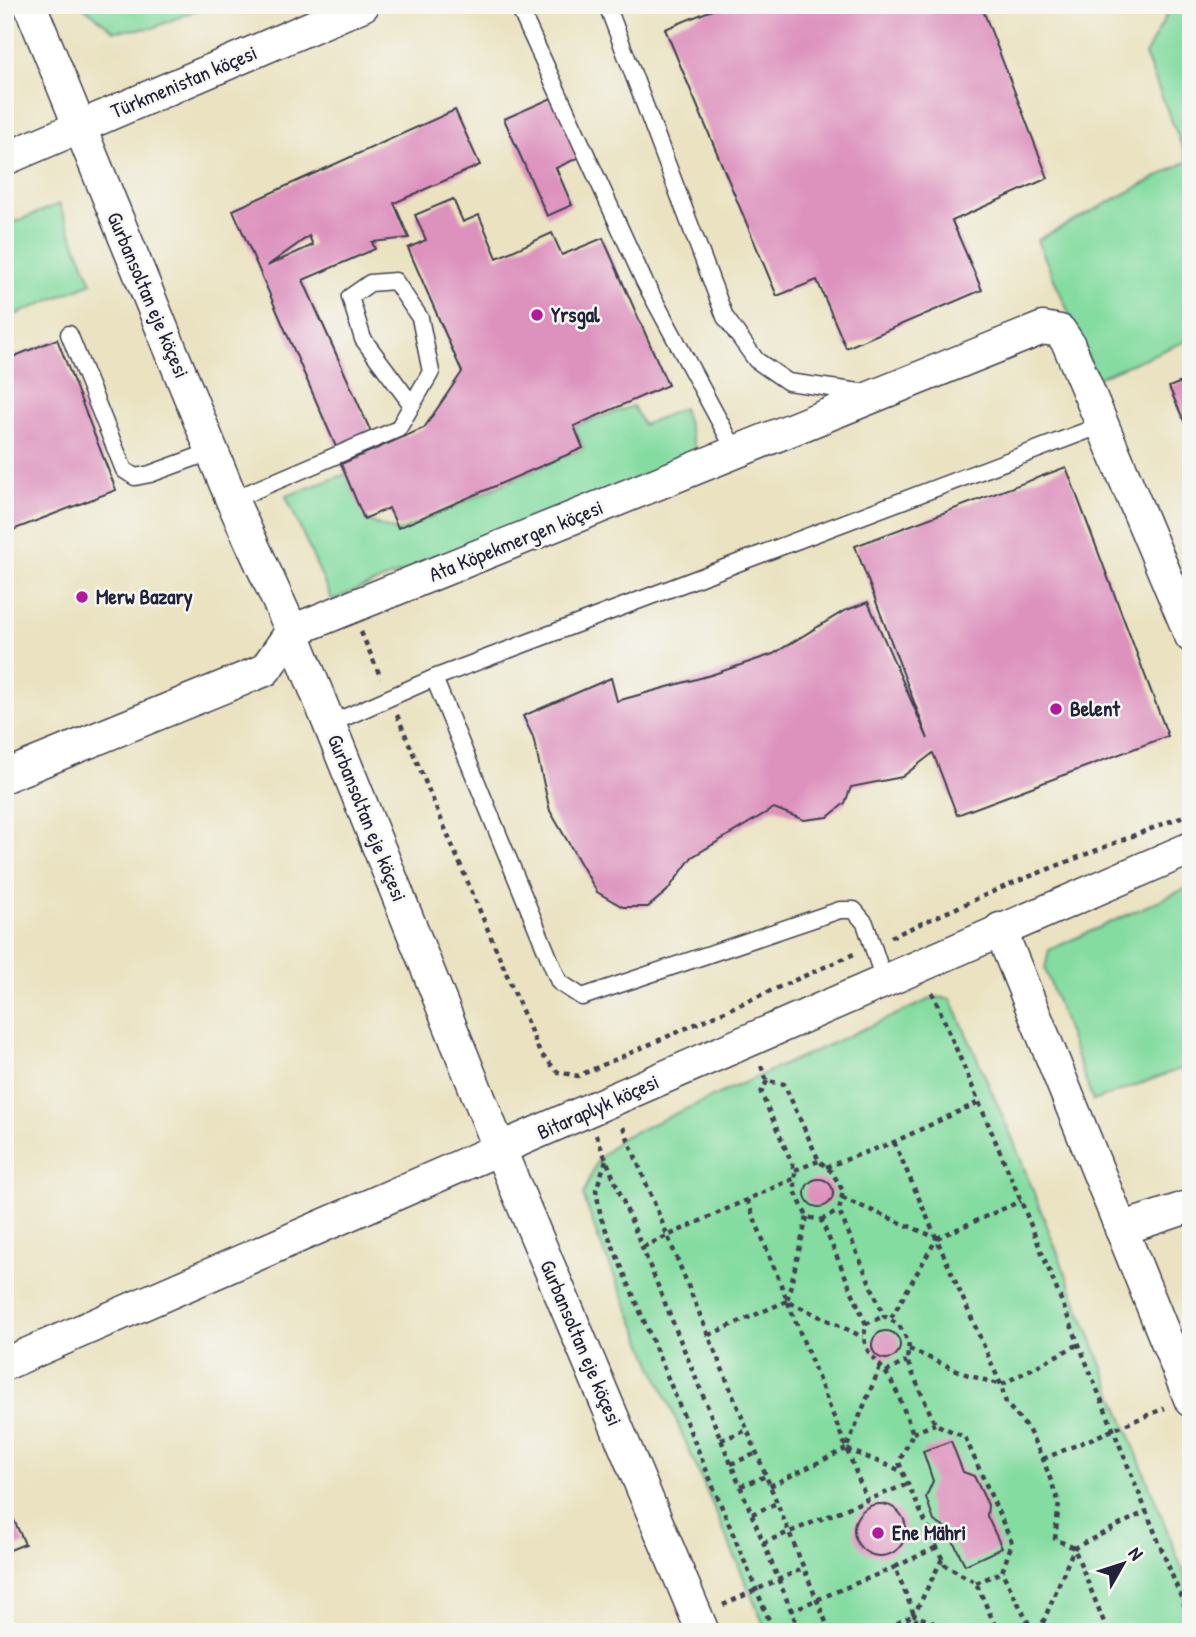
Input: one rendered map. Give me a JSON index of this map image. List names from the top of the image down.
{
  "streets": {
    "street": [
      "Türkmenistan köçesi",
      "Gurbansoltan eje köçesi",
      "Ata Köpekmergen köçesi",
      "Bitaraplyk köçesi"
    ]
  },
  "crossings": [
    ["Türkmenistan köçesi", "Gurbansoltan eje köçesi"],
    ["Gurbansoltan eje köçesi", "Ata Köpekmergen köçesi"],
    ["Gurbansoltan eje köçesi", "Bitaraplyk köçesi"]
  ],
  "places": [
    "Yrsgal",
    "Merw Bazary",
    "Belent",
    "Ene Mähri"
  ],
  "north": "top right"
}
